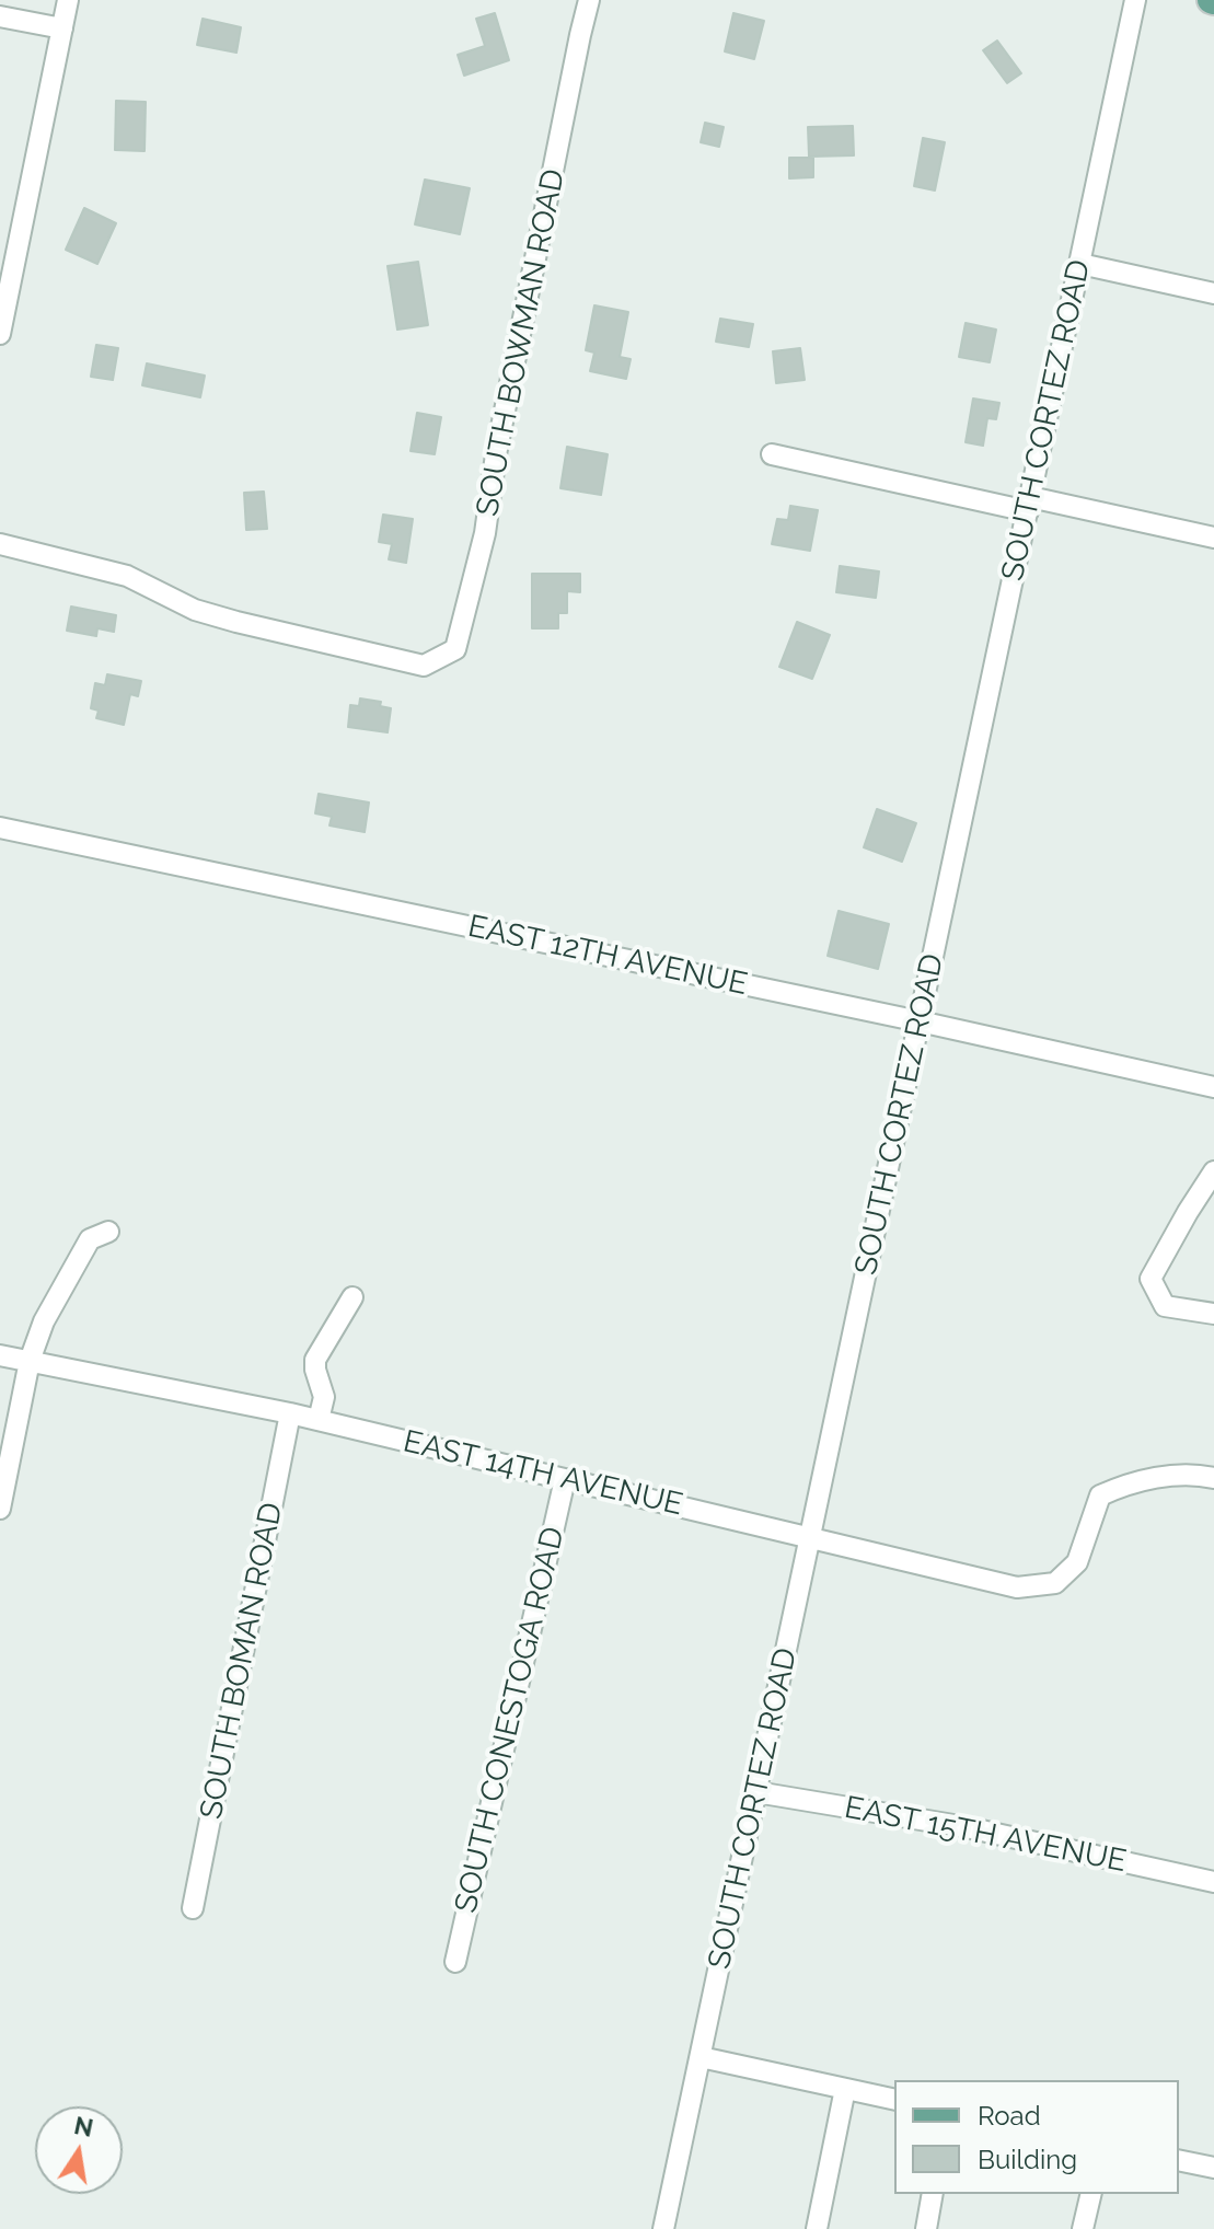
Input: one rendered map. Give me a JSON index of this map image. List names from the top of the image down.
{
  "streets": {
    "street": [
      "SOUTH BOWMAN ROAD",
      "SOUTH CORTEZ ROAD",
      "EAST 12TH AVENUE",
      "EAST 14TH AVENUE",
      "SOUTH BOMAN ROAD",
      "SOUTH CONESTOGA ROAD",
      "EAST 15TH AVENUE"
    ]
  },
  "crossings": [
    ["SOUTH CORTEZ ROAD", "EAST 12TH AVENUE"],
    ["SOUTH CORTEZ ROAD", "EAST 14TH AVENUE"],
    ["SOUTH CORTEZ ROAD", "EAST 15TH AVENUE"],
    ["EAST 14TH AVENUE", "SOUTH BOMAN ROAD"],
    ["EAST 14TH AVENUE", "SOUTH CONESTOGA ROAD"]
  ],
  "legend": ["Road", "Building"],
  "north": "top"
}
